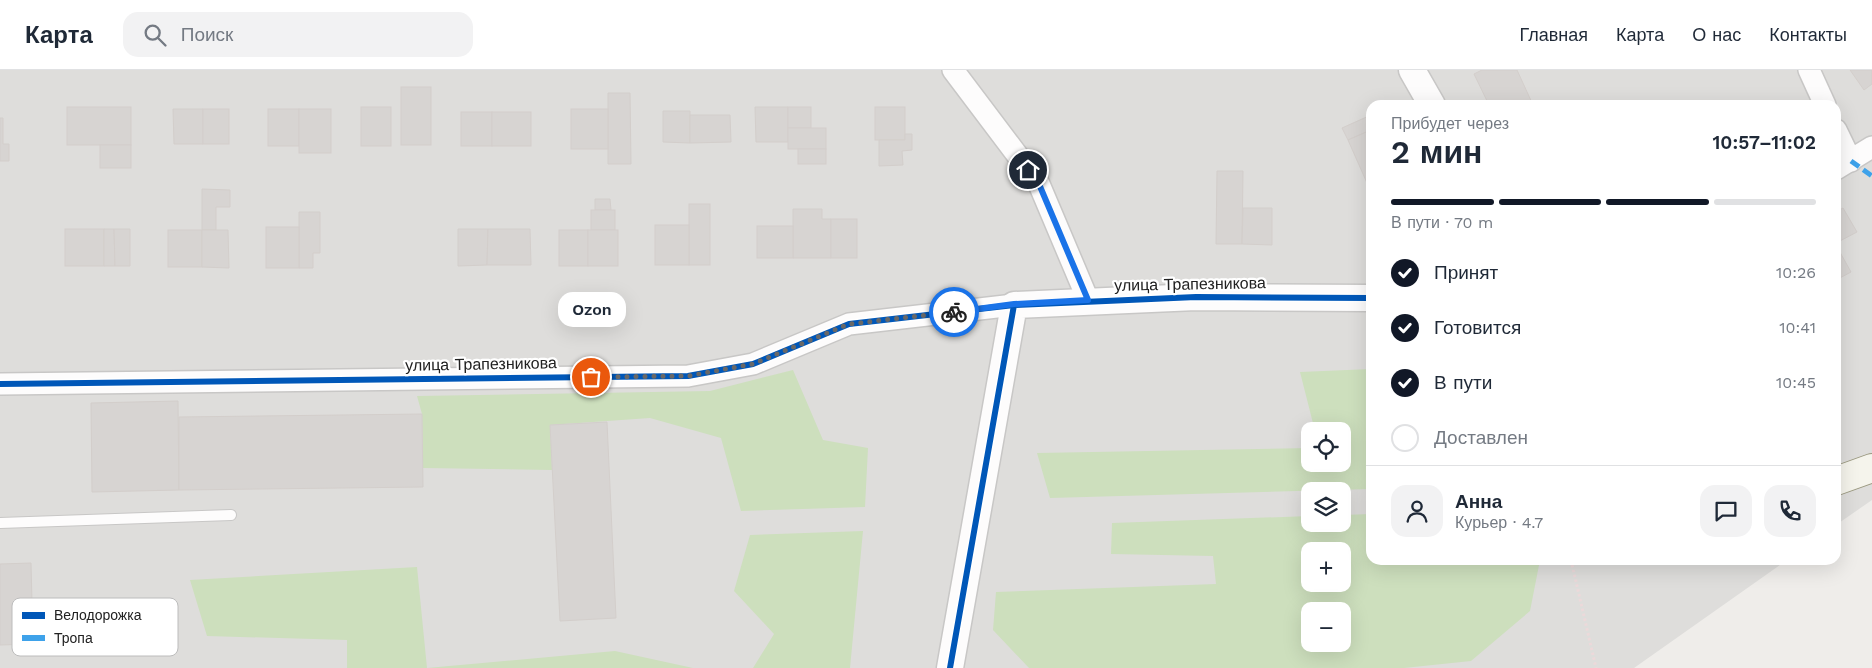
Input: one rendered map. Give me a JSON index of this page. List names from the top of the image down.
{
  "streets": {
    "street": ["улица Трапезникова"]
  },
  "places": ["Ozon"],
  "legend": ["Велодорожка", "Тропа"],
  "page": {
    "header": "Карта",
    "search": "Поиск",
    "nav": [
      "Главная",
      "Карта",
      "О нас",
      "Контакты"
    ],
    "heading": ["2 мин", "Прибудет через", "10:57–11:02"],
    "panel": ["Анна", "Курьер · 4.7"],
    "bar": "В пути · 70 m",
    "list": [
      ["Принят", "10:26"],
      ["Готовится", "10:41"],
      ["В пути", "10:45"],
      "Доставлен"
    ],
    "bubble": "Ozon",
    "map_buttons": ["+", "−"]
  }
}
